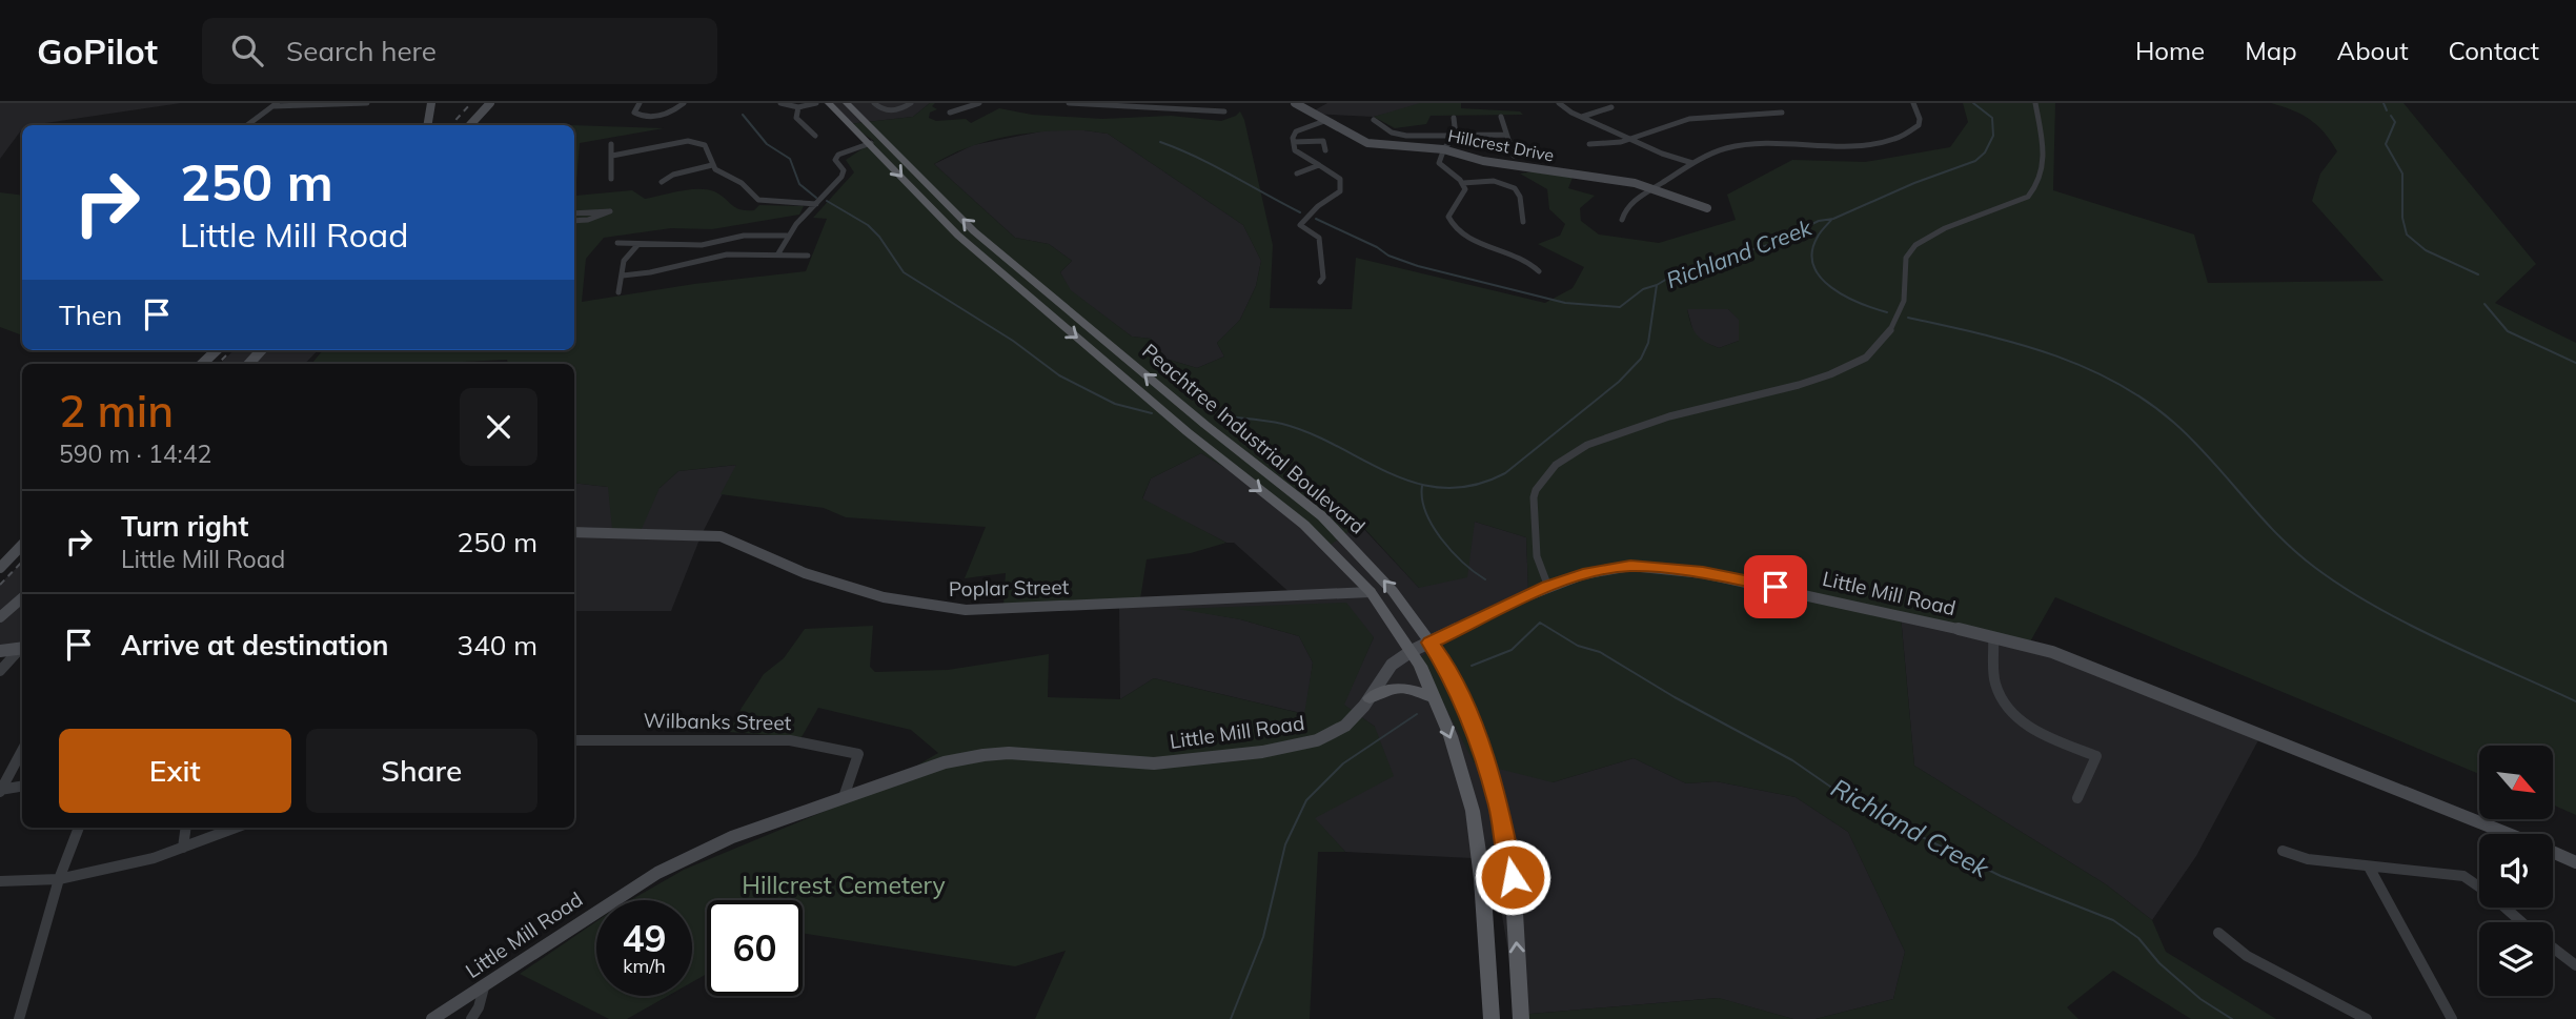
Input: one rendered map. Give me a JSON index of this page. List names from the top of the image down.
{
  "streets": {
    "main road": ["Peachtree Industrial Boulevard"],
    "street": [
      "Hillcrest Drive",
      "Poplar Street",
      "Little Mill Road",
      "Wilbanks Street"
    ]
  },
  "crossings": [
    ["Peachtree Industrial Boulevard", "Poplar Street"],
    ["Peachtree Industrial Boulevard", "Little Mill Road"],
    ["Little Mill Road", "Wilbanks Street"]
  ],
  "water": ["Richland Creek"],
  "parks": ["Hillcrest Cemetery"],
  "north": "bottom right",
  "page": {
    "header": "GoPilot",
    "search": "Search here",
    "nav": [
      "Home",
      "Map",
      "About",
      "Contact"
    ],
    "turn": ["250 m", "Little Mill Road"],
    "then": "Then",
    "heading": ["2 min", "590 m · 14:42"],
    "list": [
      {
        "name": "Turn right",
        "note": "Little Mill Road",
        "value": "250 m"
      },
      {
        "name": "Arrive at destination",
        "value": "340 m"
      }
    ],
    "buttons": ["Exit", "Share"],
    "speed": "49 km/h",
    "limit": "60"
  }
}
